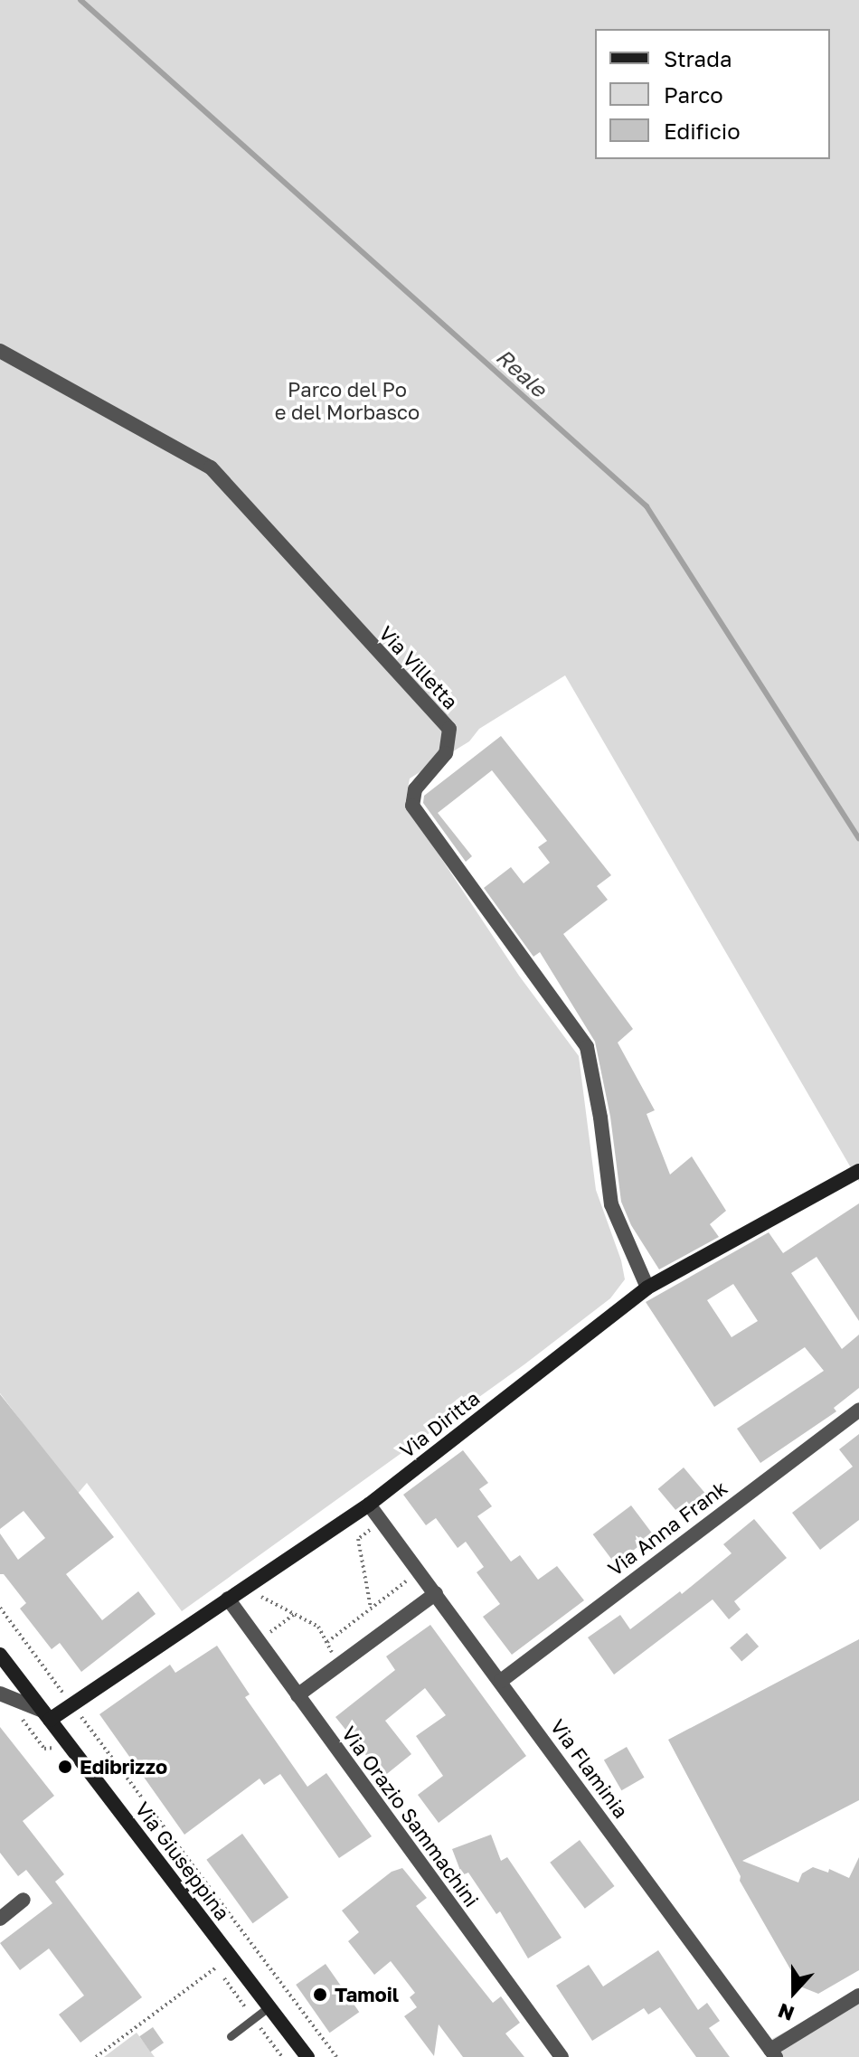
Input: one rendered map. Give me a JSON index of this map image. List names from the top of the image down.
{
  "streets": {
    "street": [
      "Via Villetta",
      "Via Diritta",
      "Via Anna Frank",
      "Via Flaminia",
      "Via Orazio Sammachini",
      "Via Giuseppina"
    ]
  },
  "crossings": [
    ["Via Villetta", "Via Diritta"],
    ["Via Diritta", "Via Flaminia"],
    ["Via Diritta", "Via Orazio Sammachini"],
    ["Via Diritta", "Via Giuseppina"],
    ["Via Anna Frank", "Via Flaminia"]
  ],
  "water": ["Reale"],
  "parks": ["Parco del Po e del Morbasco"],
  "places": ["Edibrizzo", "Tamoil"],
  "legend": ["Strada", "Parco", "Edificio"],
  "north": "bottom"
}
